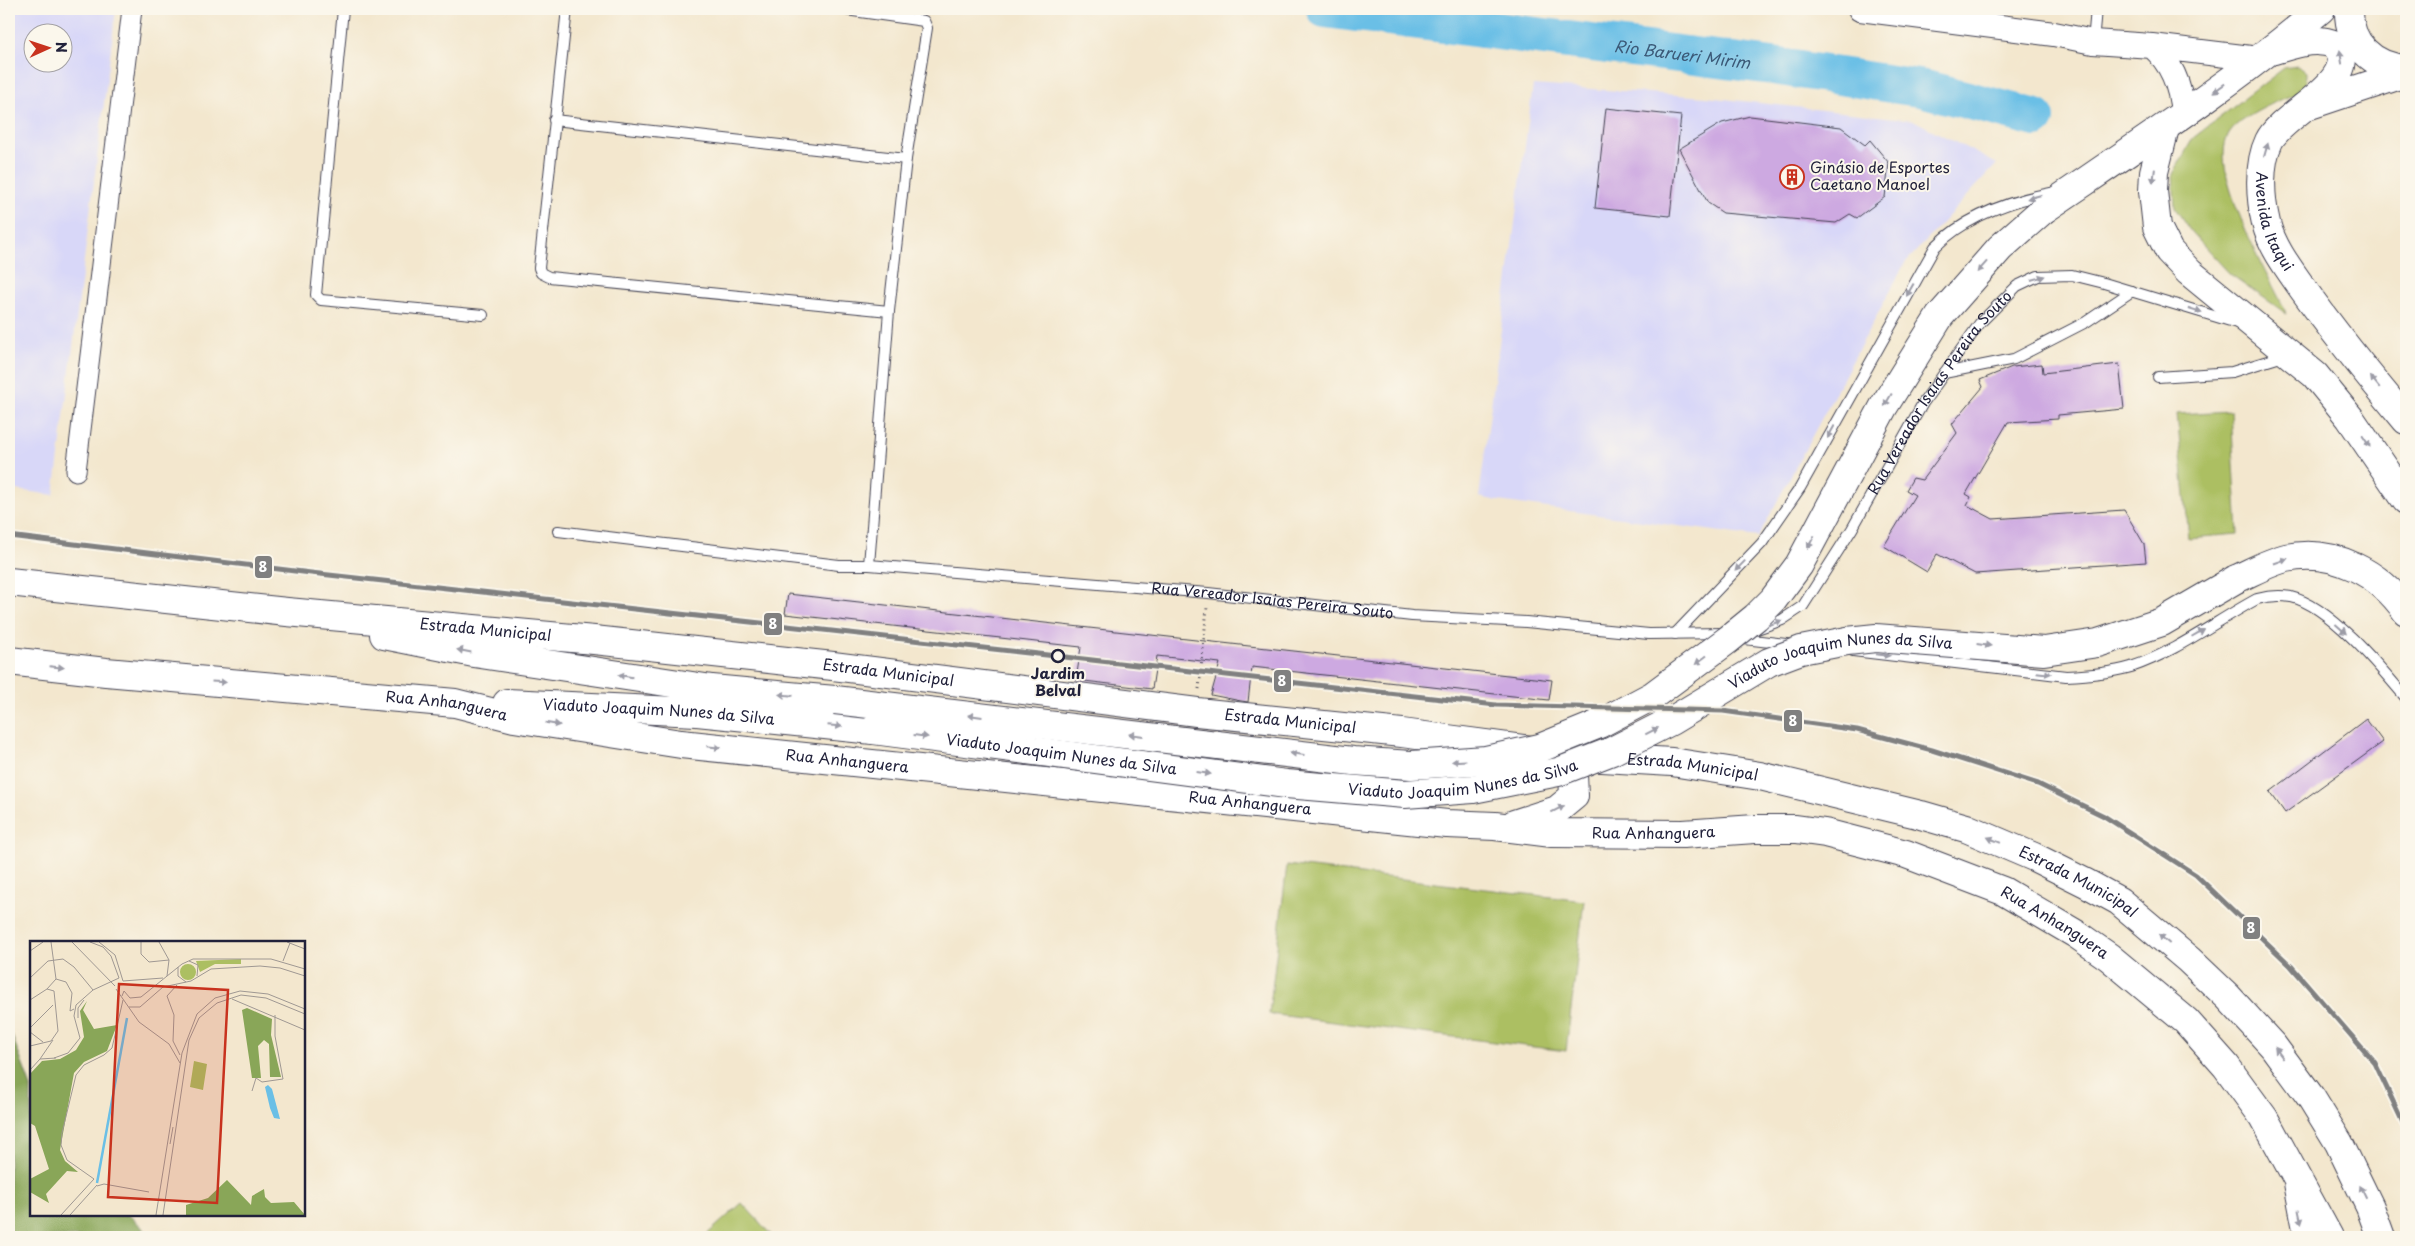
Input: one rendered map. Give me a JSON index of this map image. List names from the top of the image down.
{
  "streets": {
    "main road": [
      "Avenida Itaqui",
      "Estrada Municipal",
      "Viaduto Joaquim Nunes da Silva",
      "Rua Anhanguera"
    ],
    "lane": ["Rua Vereador Isaias Pereira Souto"]
  },
  "crossings": [
    ["Estrada Municipal", "Viaduto Joaquim Nunes da Silva"],
    ["Viaduto Joaquim Nunes da Silva", "Rua Anhanguera"]
  ],
  "one_way": ["Estrada Municipal", "Rua Anhanguera"],
  "water": ["Rio Barueri Mirim"],
  "places": {
    "building": ["Ginásio de Esportes Caetano Manoel"],
    "other": ["Jardim Belval"]
  },
  "lines": ["transit line 8"],
  "north": "right"
}
